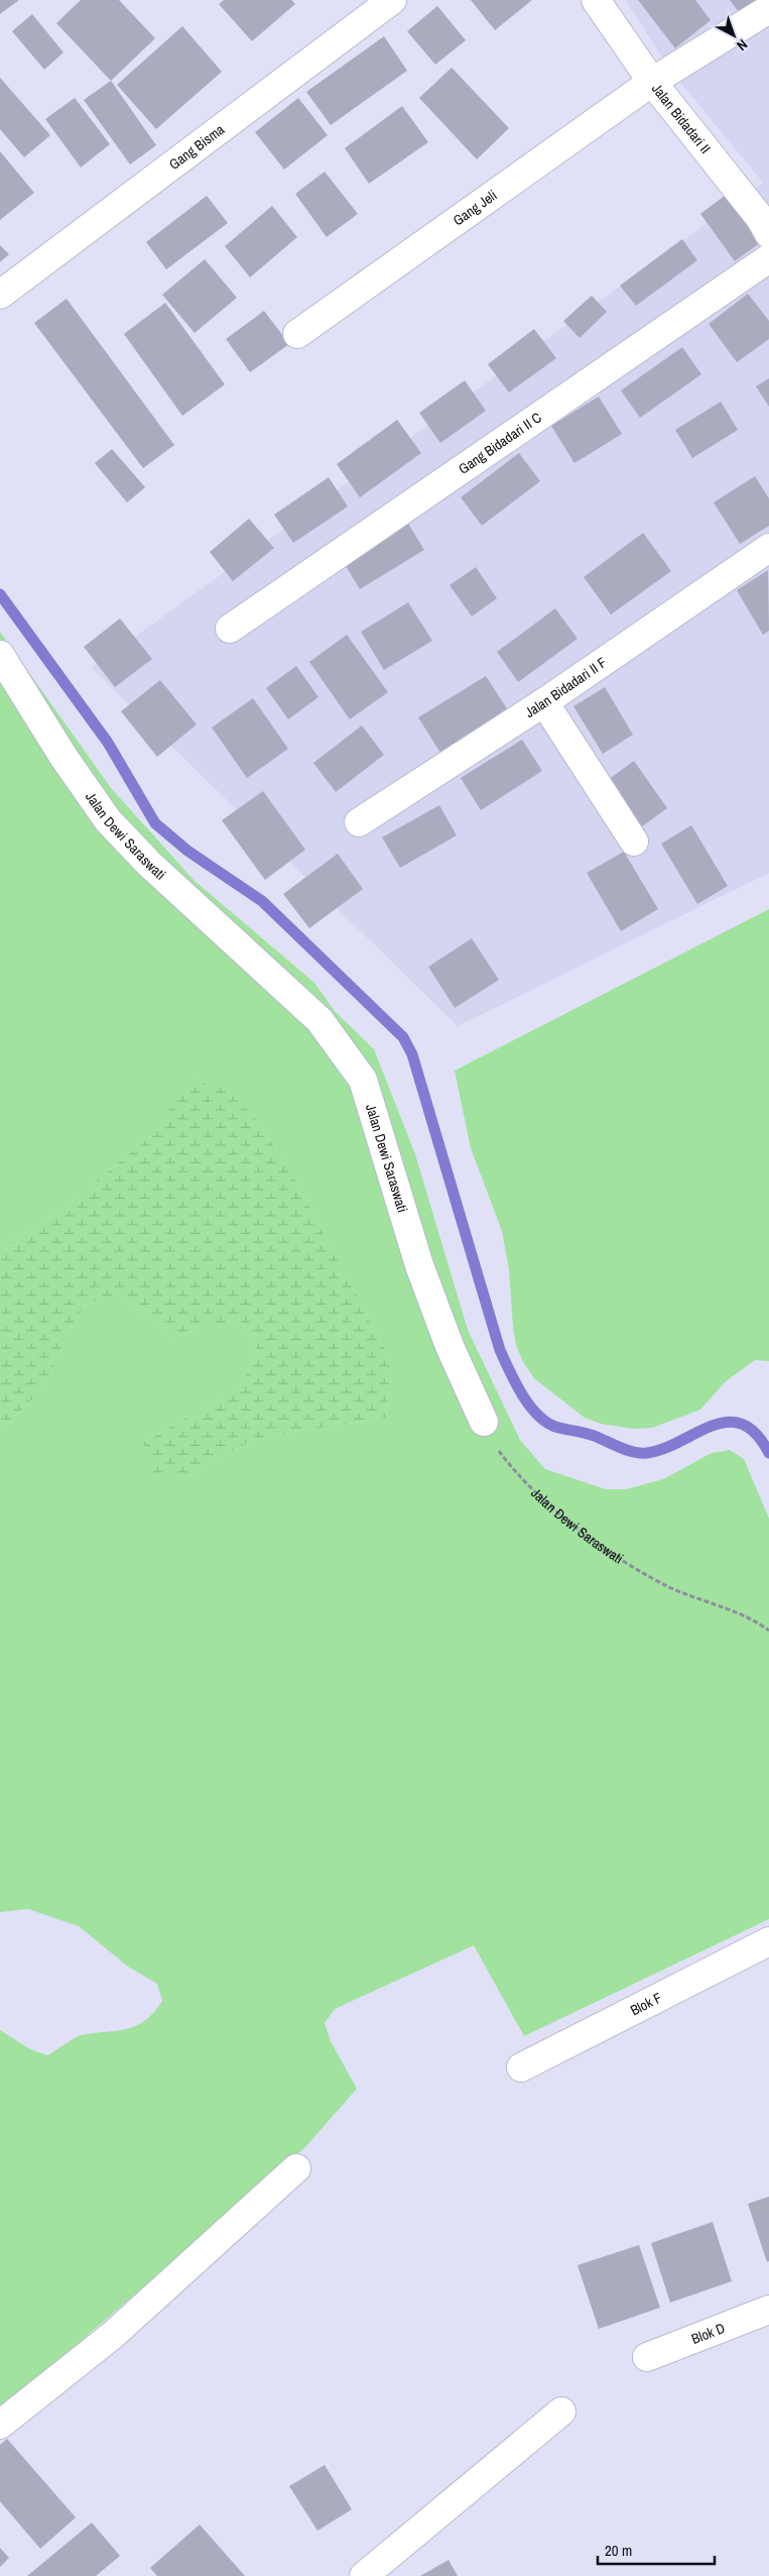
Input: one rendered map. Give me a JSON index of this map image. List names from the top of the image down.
{
  "streets": {
    "street": [
      "Jalan Bidadari II",
      "Gang Bisma",
      "Gang Jeli",
      "Gang Bidadari II C",
      "Jalan Bidadari II F",
      "Jalan Dewi Saraswati",
      "Blok F",
      "Blok D"
    ]
  },
  "crossings": [
    ["Jalan Bidadari II", "Gang Jeli"]
  ],
  "scale_bar": "20 m",
  "north": "bottom right"
}
